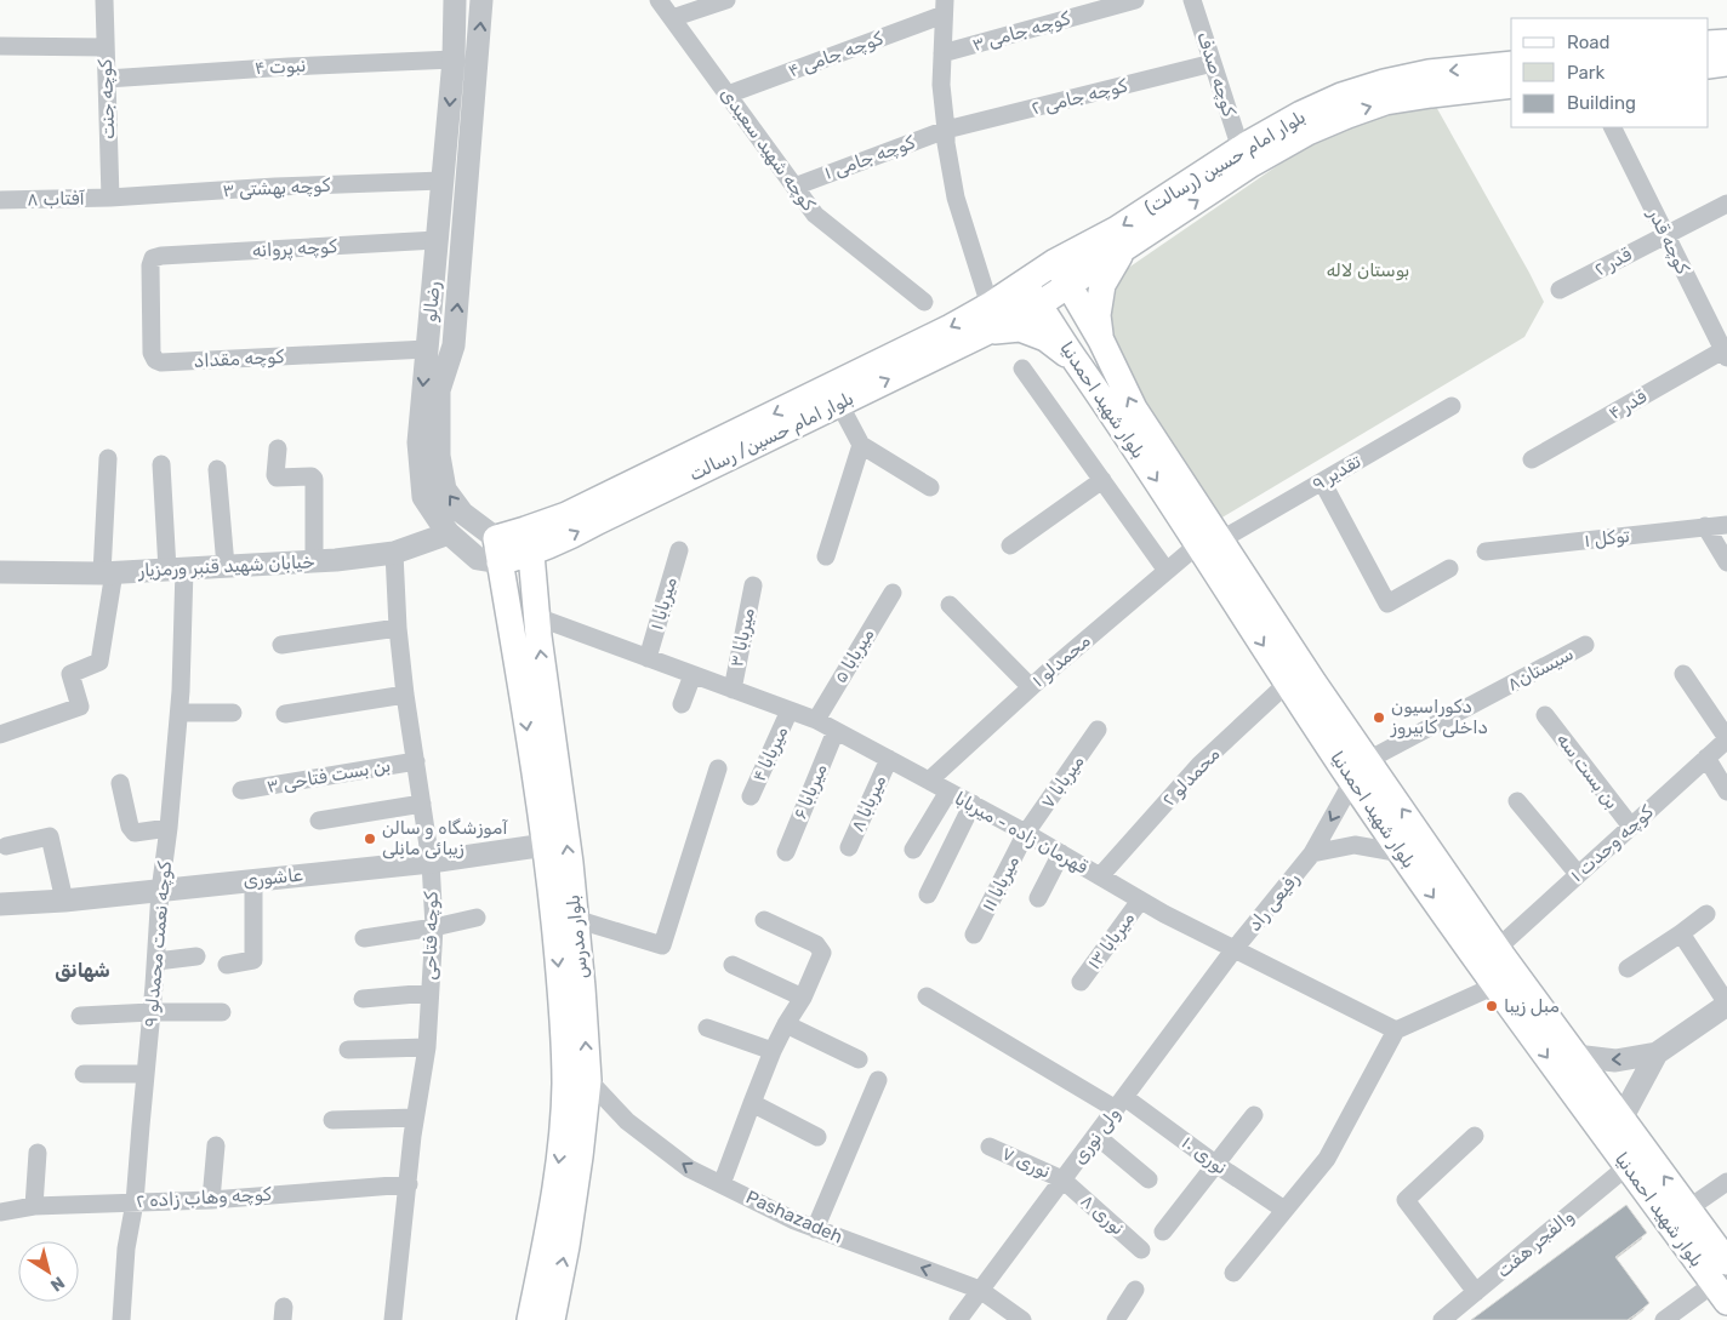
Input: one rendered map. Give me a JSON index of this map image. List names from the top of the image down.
{
  "streets": {
    "main road": [
      "بلوار امام حسین (رسالت)",
      "بلوار شهید احمدنیا",
      "بلوار امام حسین/ رسالت",
      "بلوار مدرس"
    ],
    "street": [
      "کوچه جامی ۳",
      "کوچه جامی ۴",
      "نبوت ۴",
      "کوچه صدف",
      "کوچه جامی ۲",
      "کوچه جنت",
      "کوچه شهید سعیدی",
      "کوچه جامی ۱",
      "کوچه بهشتی ۳",
      "آفتاب ۸",
      "کوچه قدر",
      "کوچه پروانه",
      "قدر ۲",
      "رضالو",
      "کوچه مقداد",
      "قدر ۴",
      "۹ تقدیر",
      "توکل ۱",
      "خیابان شهید قنبر ورمزیار",
      "میربابا ۱",
      "میربابا ۳",
      "میربابا ۵",
      "محمدلو ۱",
      "سیستان۸",
      "میربابا ۴",
      "بن بست سه",
      "بن بست فتاحی ۳",
      "محمدلو ۲",
      "میربابا ۷",
      "میربابا ۶",
      "میربابا ۸",
      "قهرمان زاده - میربابا",
      "کوچه وحدت ۱",
      "عاشوری",
      "میربابا ۱۱",
      "رفیعی راد",
      "کوچه فتاحی",
      "میربابا ۱۳",
      "کوچه نعمت محمدلو ۹",
      "ولی نوری",
      "نوری ۱۰",
      "نوری ۷",
      "کوچه وهاب زاده ۲",
      "نوری ۸",
      "Pashazadeh",
      "والفجر هفت"
    ]
  },
  "crossings": [
    ["کوچه جامی ۴", "کوچه شهید سعیدی"],
    ["نبوت ۴", "کوچه جنت"],
    ["نبوت ۴", "رضالو"],
    ["کوچه صدف", "کوچه جامی ۲"],
    ["کوچه صدف", "بلوار امام حسین (رسالت)"],
    ["کوچه جامی ۲", "کوچه جامی ۱"],
    ["کوچه جنت", "کوچه بهشتی ۳"],
    ["کوچه جنت", "آفتاب ۸"],
    ["کوچه شهید سعیدی", "کوچه جامی ۱"],
    ["بلوار امام حسین (رسالت)", "بلوار شهید احمدنیا"],
    ["بلوار امام حسین (رسالت)", "بلوار امام حسین/ رسالت"],
    ["کوچه بهشتی ۳", "آفتاب ۸"],
    ["کوچه بهشتی ۳", "رضالو"],
    ["کوچه قدر", "قدر ۲"],
    ["کوچه قدر", "قدر ۴"],
    ["کوچه پروانه", "رضالو"],
    ["کوچه پروانه", "کوچه مقداد"],
    ["رضالو", "کوچه مقداد"],
    ["رضالو", "بلوار امام حسین/ رسالت"],
    ["رضالو", "خیابان شهید قنبر ورمزیار"],
    ["رضالو", "بلوار مدرس"],
    ["بلوار شهید احمدنیا", "بلوار امام حسین/ رسالت"],
    ["بلوار شهید احمدنیا", "۹ تقدیر"],
    ["بلوار شهید احمدنیا", "محمدلو ۱"],
    ["بلوار شهید احمدنیا", "سیستان۸"],
    ["بلوار شهید احمدنیا", "محمدلو ۲"],
    ["بلوار شهید احمدنیا", "کوچه وحدت ۱"],
    ["بلوار شهید احمدنیا", "رفیعی راد"],
    ["بلوار شهید احمدنیا", "والفجر هفت"],
    ["بلوار امام حسین/ رسالت", "بلوار مدرس"],
    ["۹ تقدیر", "محمدلو ۱"],
    ["خیابان شهید قنبر ورمزیار", "کوچه فتاحی"],
    ["خیابان شهید قنبر ورمزیار", "کوچه نعمت محمدلو ۹"],
    ["میربابا ۱", "قهرمان زاده - میربابا"],
    ["میربابا ۳", "قهرمان زاده - میربابا"],
    ["میربابا ۵", "قهرمان زاده - میربابا"],
    ["محمدلو ۱", "قهرمان زاده - میربابا"],
    ["میربابا ۴", "قهرمان زاده - میربابا"],
    ["بن بست سه", "کوچه وحدت ۱"],
    ["بن بست فتاحی ۳", "کوچه فتاحی"],
    ["محمدلو ۲", "قهرمان زاده - میربابا"],
    ["میربابا ۷", "قهرمان زاده - میربابا"],
    ["میربابا ۷", "میربابا ۱۱"],
    ["میربابا ۶", "قهرمان زاده - میربابا"],
    ["میربابا ۸", "قهرمان زاده - میربابا"],
    ["قهرمان زاده - میربابا", "میربابا ۱۱"],
    ["قهرمان زاده - میربابا", "رفیعی راد"],
    ["قهرمان زاده - میربابا", "بلوار مدرس"],
    ["قهرمان زاده - میربابا", "میربابا ۱۳"],
    ["قهرمان زاده - میربابا", "ولی نوری"],
    ["عاشوری", "کوچه فتاحی"],
    ["عاشوری", "بلوار مدرس"],
    ["عاشوری", "کوچه نعمت محمدلو ۹"],
    ["رفیعی راد", "ولی نوری"],
    ["کوچه فتاحی", "کوچه وهاب زاده ۲"],
    ["بلوار مدرس", "Pashazadeh"],
    ["کوچه نعمت محمدلو ۹", "کوچه وهاب زاده ۲"],
    ["ولی نوری", "نوری ۱۰"],
    ["ولی نوری", "نوری ۷"],
    ["ولی نوری", "نوری ۸"],
    ["ولی نوری", "Pashazadeh"],
    ["نوری ۷", "نوری ۸"]
  ],
  "one_way": ["رفیعی راد", "Pashazadeh"],
  "districts": ["شهانق"],
  "parks": ["بوستان لاله"],
  "places": ["دکوراسیون داخلی کابیروز", "آموزشگاه و سالن زیبائی مانِلی", "مبل زیبا"],
  "legend": ["Road", "Park", "Building"],
  "north": "bottom right"
}
